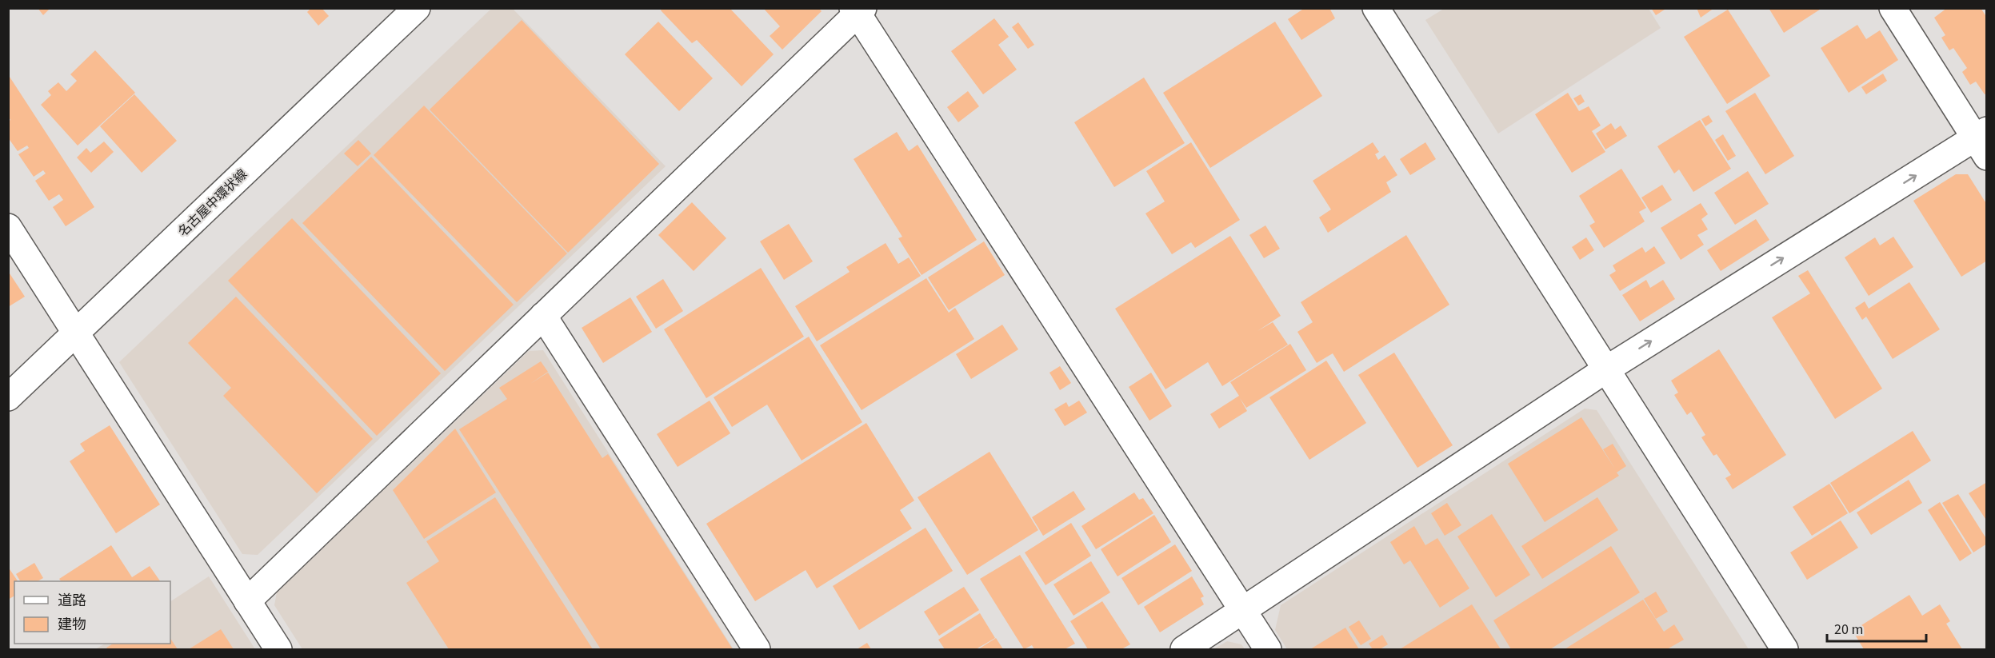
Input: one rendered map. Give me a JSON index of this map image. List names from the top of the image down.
{
  "streets": {
    "street": ["名古屋中環状線"]
  },
  "legend": ["道路", "建物"],
  "scale_bar": "20 m"
}
